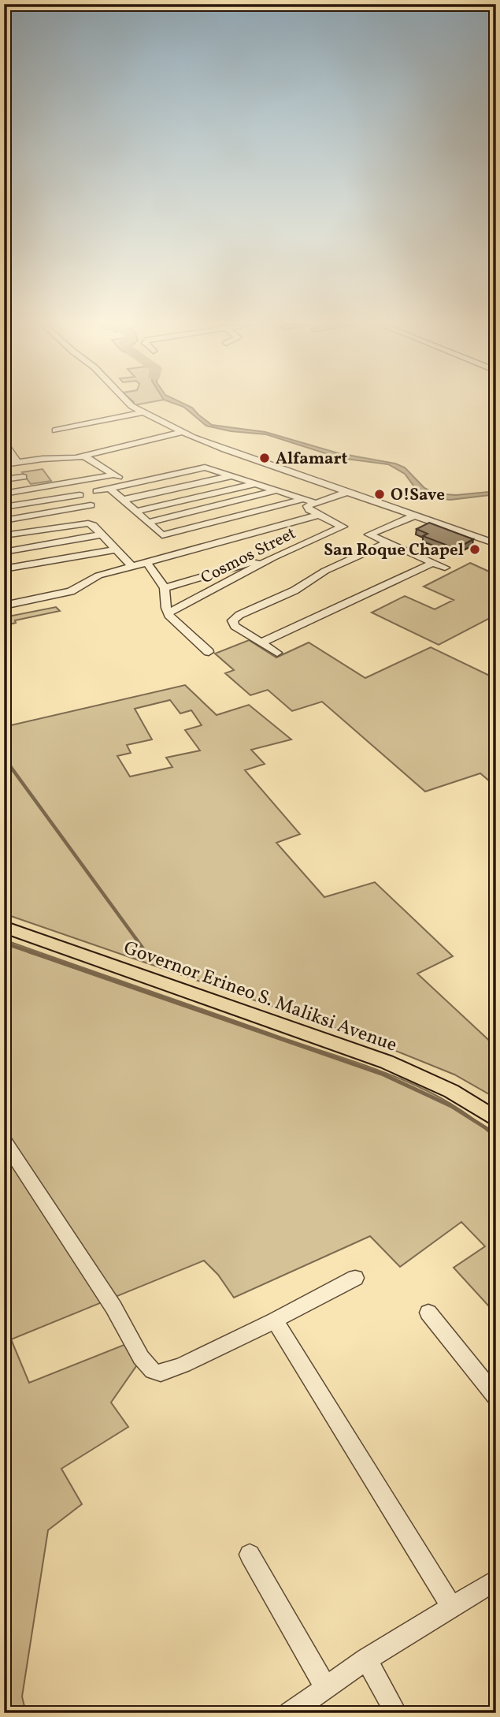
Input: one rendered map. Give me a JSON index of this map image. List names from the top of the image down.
{
  "streets": {
    "main road": ["Governor Erineo S. Maliksi Avenue"],
    "street": ["Cosmos Street"]
  },
  "places": ["Alfamart", "O!Save", "San Roque Chapel"]
}
